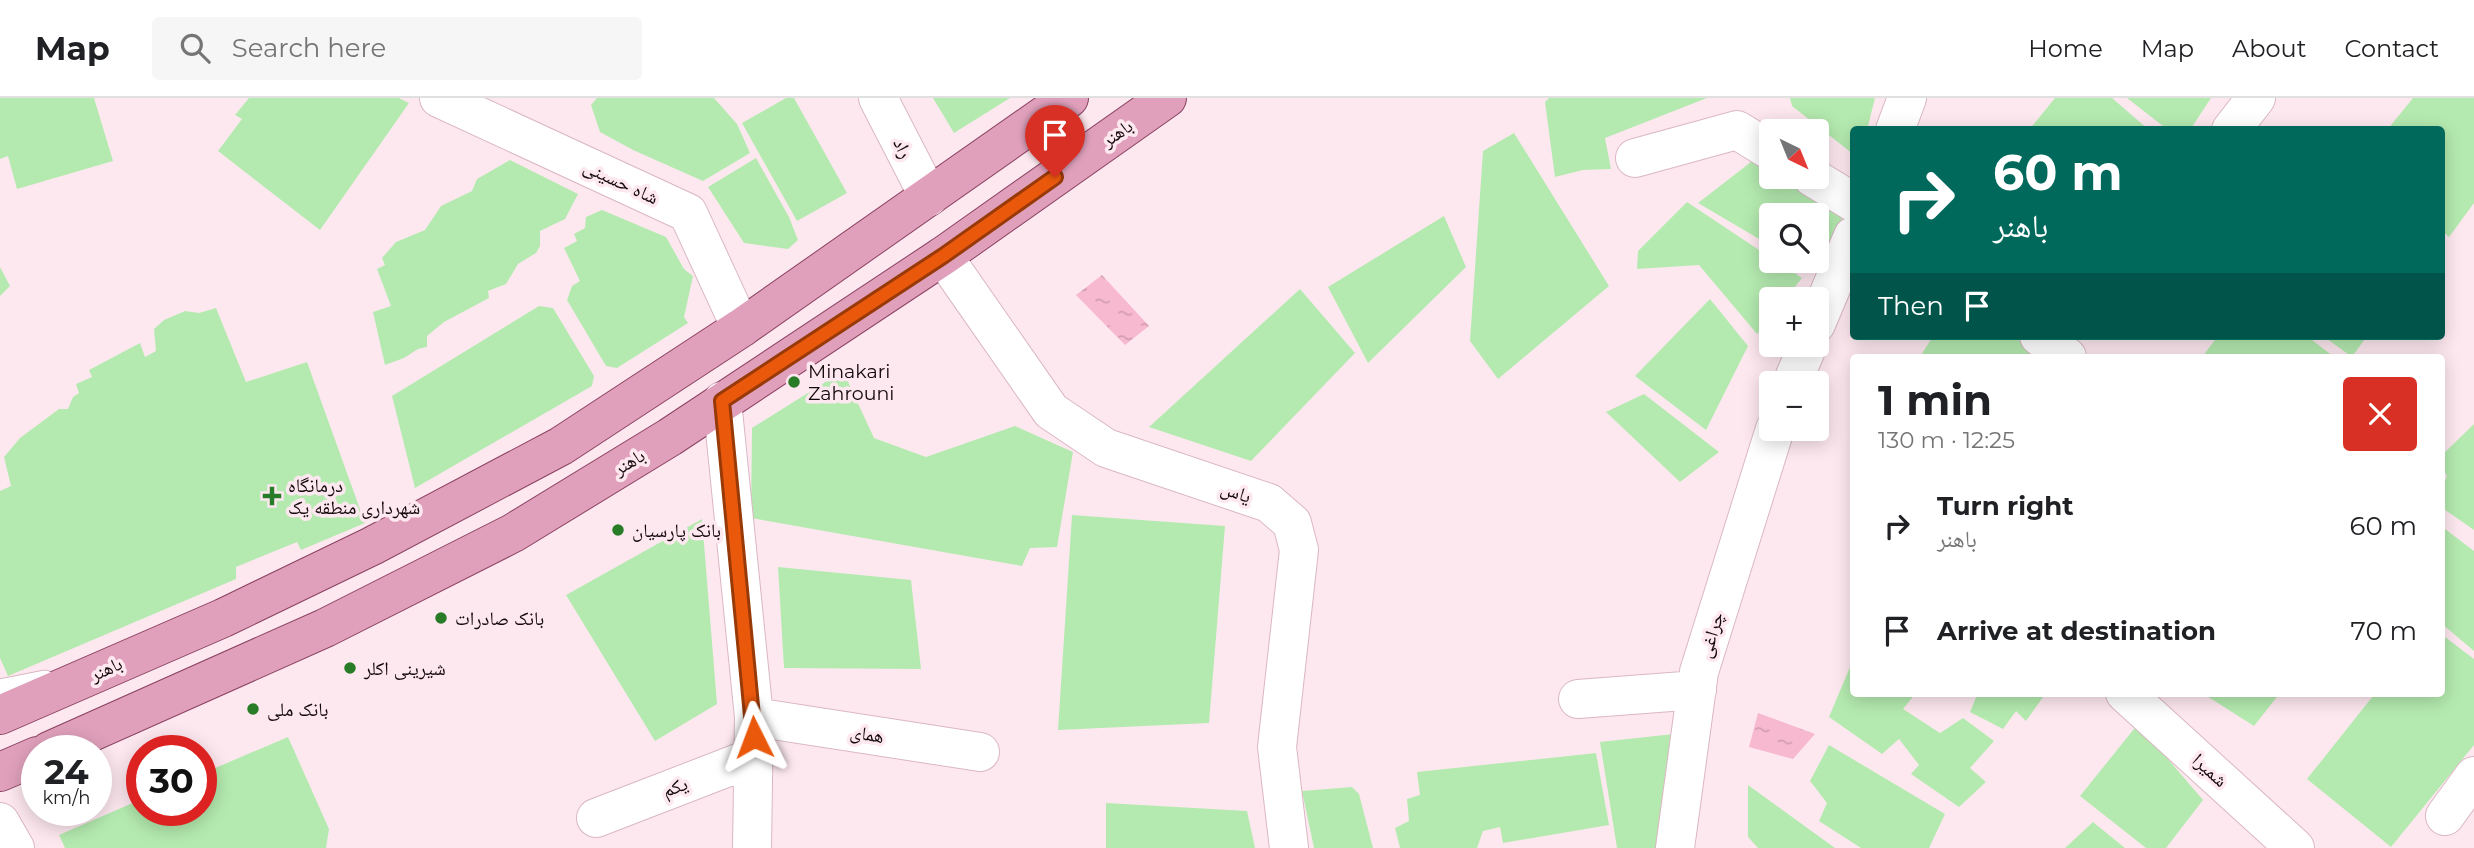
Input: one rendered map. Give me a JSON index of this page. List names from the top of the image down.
{
  "streets": {
    "main road": ["باهنر"],
    "street": [
      "راد",
      "شاه حسینی",
      "یاس",
      "چراغی",
      "همای",
      "شمیرا",
      "یکم"
    ]
  },
  "crossings": [
    ["باهنر", "راد"],
    ["باهنر", "شاه حسینی"],
    ["باهنر", "یاس"]
  ],
  "places": {
    "other": [
      "Minakari Zahrouni",
      "بانک پارسیان",
      "بانک صادرات",
      "شیرینی اکلر",
      "بانک ملی"
    ],
    "health": ["درمانگاه شهرداری منطقه یک"]
  },
  "north": "bottom right",
  "page": {
    "header": "Map",
    "search": "Search here",
    "nav": [
      "Home",
      "Map",
      "About",
      "Contact"
    ],
    "map_buttons": ["+", "−"],
    "turn": ["60 m", "باهنر"],
    "then": "Then",
    "heading": ["1 min", "130 m · 12:25"],
    "list": [
      {
        "name": "Turn right",
        "note": "باهنر",
        "value": "60 m"
      },
      {
        "name": "Arrive at destination",
        "value": "70 m"
      }
    ],
    "speed": "24 km/h",
    "limit": "30"
  }
}
